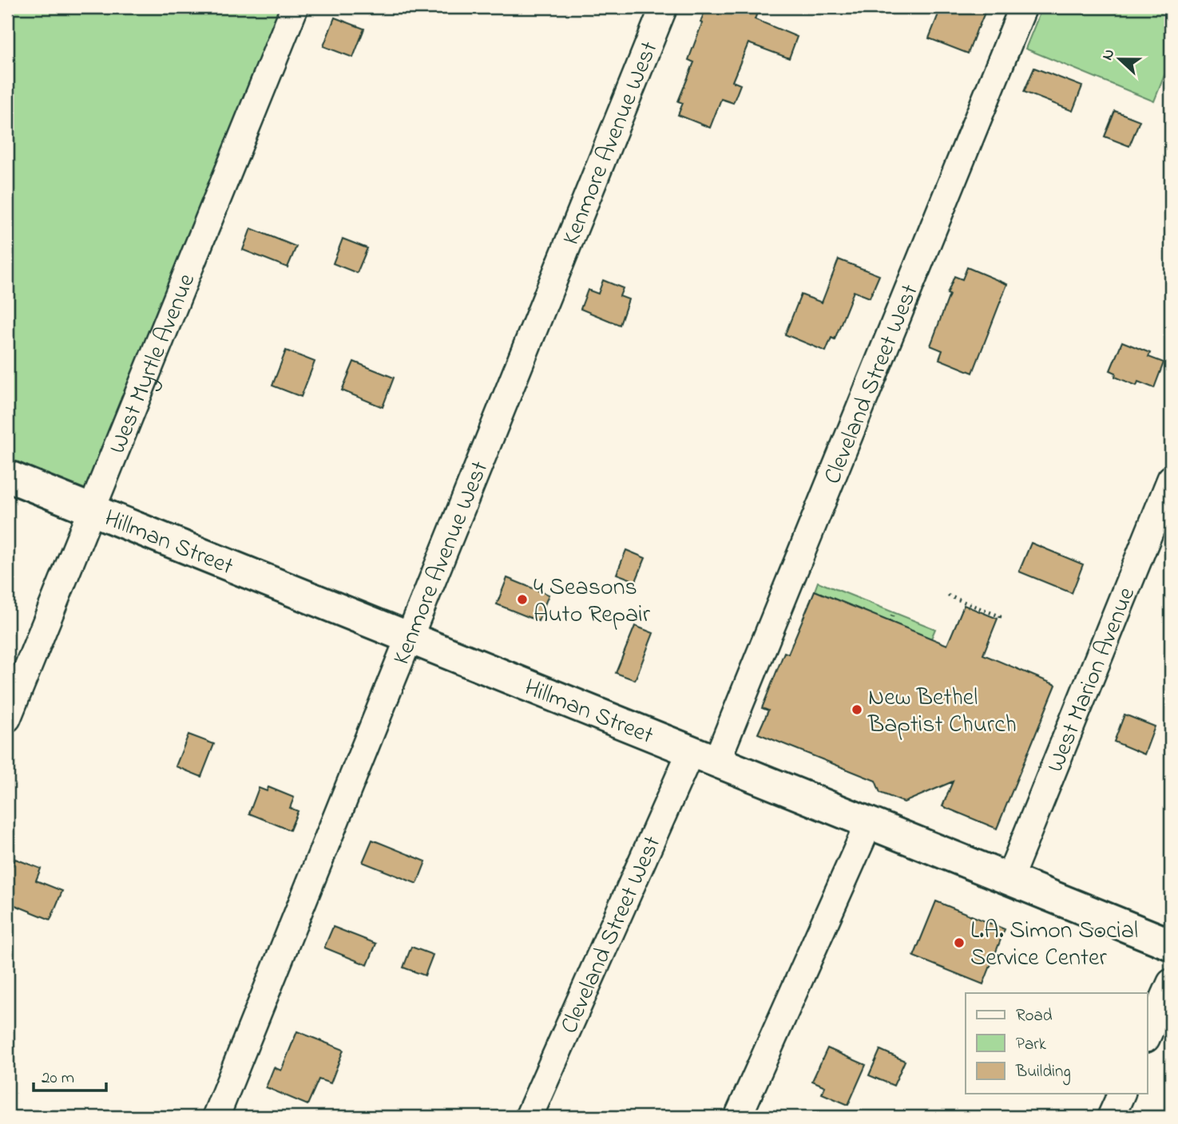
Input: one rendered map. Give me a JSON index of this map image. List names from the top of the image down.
{
  "streets": {
    "street": [
      "Kenmore Avenue West",
      "West Myrtle Avenue",
      "Cleveland Street West",
      "Hillman Street",
      "West Marion Avenue"
    ]
  },
  "crossings": [
    ["Kenmore Avenue West", "Hillman Street"],
    ["West Myrtle Avenue", "Hillman Street"],
    ["Cleveland Street West", "Hillman Street"],
    ["Hillman Street", "West Marion Avenue"]
  ],
  "places": ["4 Seasons Auto Repair", "New Bethel Baptist Church", "L.A. Simon Social Service Center"],
  "legend": ["Road", "Park", "Building"],
  "scale_bar": "20 m",
  "north": "left"
}
